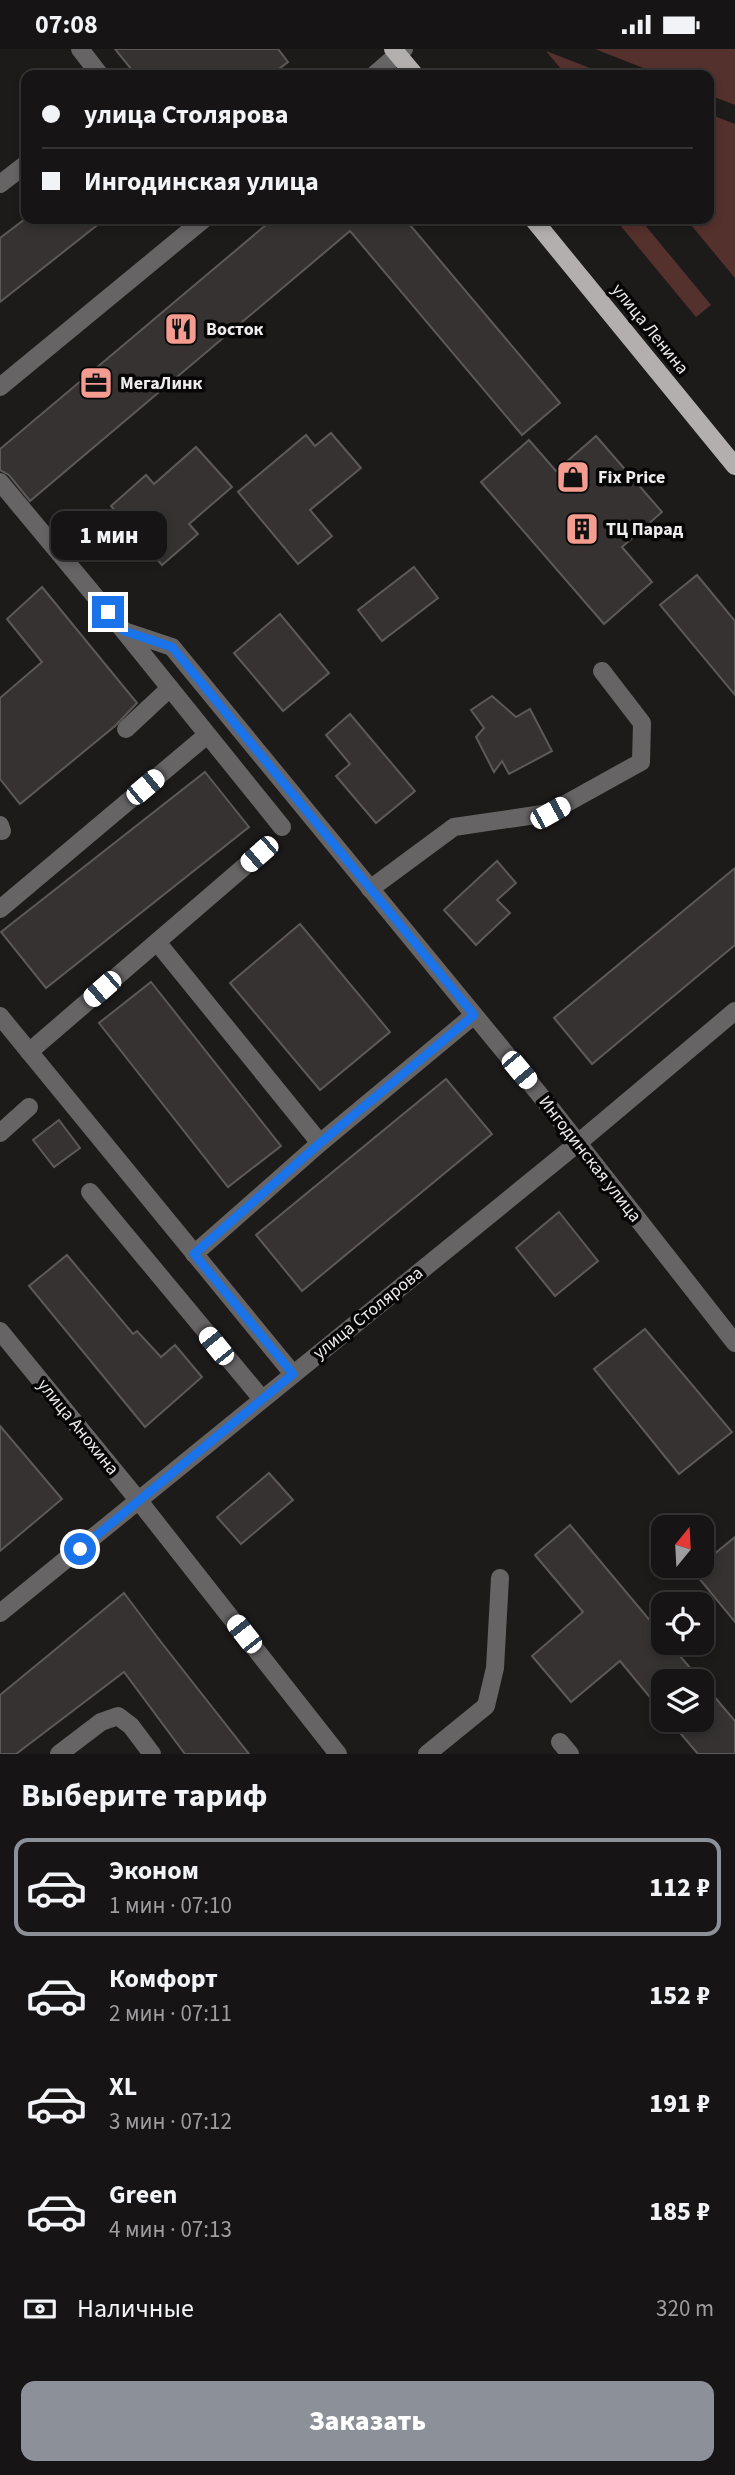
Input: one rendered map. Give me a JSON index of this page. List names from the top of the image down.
{
  "streets": {
    "main road": ["улица Ленина"],
    "street": ["Ингодинская улица", "улица Столярова", "улица Анохина"]
  },
  "crossings": [
    ["Ингодинская улица", "улица Столярова"],
    ["улица Столярова", "улица Анохина"]
  ],
  "places": {
    "restaurant": ["Восток"],
    "office": ["МегаЛинк"],
    "shop": ["Fix Price"],
    "building": ["ТЦ Парад"]
  },
  "north": "top",
  "page": {
    "status": "07:08",
    "banner": ["улица Столярова", "Ингодинская улица"],
    "bubble": "1 мин",
    "heading": "Выберите тариф",
    "list": [
      {
        "name": "Эконом",
        "note": "1 мин · 07:10",
        "value": "112 ₽"
      },
      {
        "name": "Комфорт",
        "note": "2 мин · 07:11",
        "value": "152 ₽"
      },
      {
        "name": "XL",
        "note": "3 мин · 07:12",
        "value": "191 ₽"
      },
      {
        "name": "Green",
        "note": "4 мин · 07:13",
        "value": "185 ₽"
      }
    ],
    "pay": ["Наличные", "320 m"],
    "buttons": "Заказать"
  }
}
